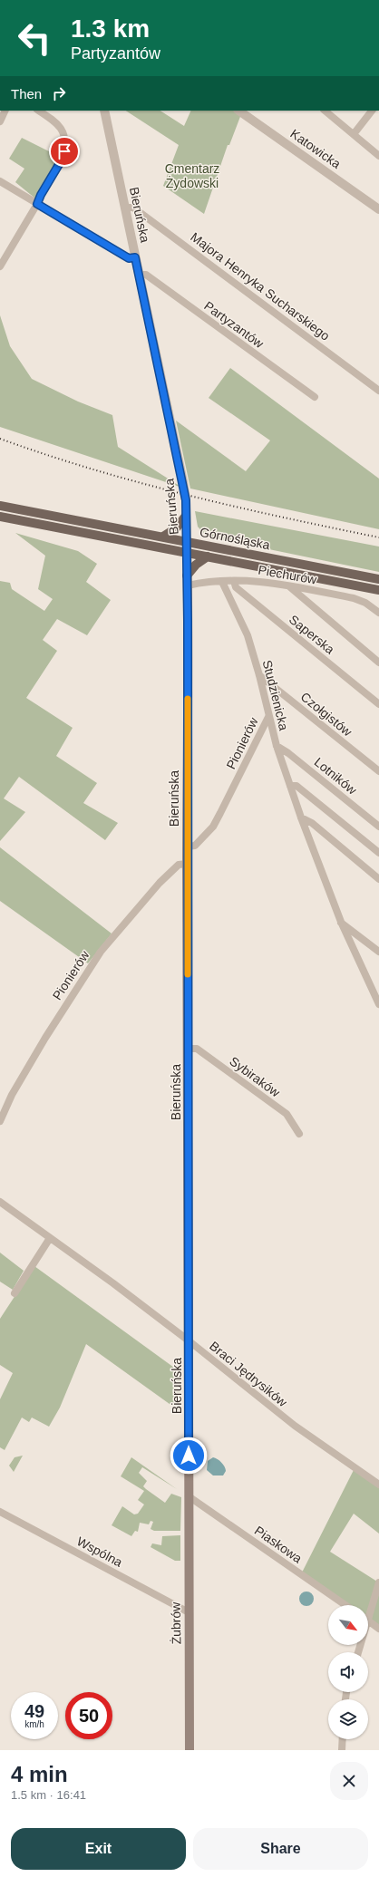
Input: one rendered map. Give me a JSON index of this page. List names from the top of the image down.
{
  "streets": {
    "main road": ["Bieruńska", "Górnośląska", "Żubrów"],
    "street": [
      "Katowicka",
      "Majora Henryka Sucharskiego",
      "Partyzantów",
      "Piechurów",
      "Saperska",
      "Studzienicka",
      "Czołgistów",
      "Pionierów",
      "Lotników",
      "Sybiraków",
      "Braci Jędrysików",
      "Piaskowa",
      "Wspólna"
    ]
  },
  "crossings": [
    ["Bieruńska", "Majora Henryka Sucharskiego"],
    ["Bieruńska", "Partyzantów"],
    ["Bieruńska", "Górnośląska"],
    ["Bieruńska", "Piechurów"],
    ["Bieruńska", "Pionierów"],
    ["Bieruńska", "Sybiraków"],
    ["Bieruńska", "Braci Jędrysików"],
    ["Bieruńska", "Piaskowa"],
    ["Bieruńska", "Żubrów"],
    ["Piechurów", "Saperska"],
    ["Piechurów", "Studzienicka"],
    ["Studzienicka", "Czołgistów"],
    ["Studzienicka", "Pionierów"],
    ["Studzienicka", "Lotników"],
    ["Piaskowa", "Żubrów"],
    ["Wspólna", "Żubrów"]
  ],
  "parks": ["Cmentarz Żydowski"],
  "north": "bottom right",
  "page": {
    "turn": ["1.3 km", "Partyzantów"],
    "then": "Then",
    "speed": "49 km/h",
    "limit": "50",
    "heading": ["4 min", "1.5 km · 16:41"],
    "buttons": ["Exit", "Share"]
  }
}
